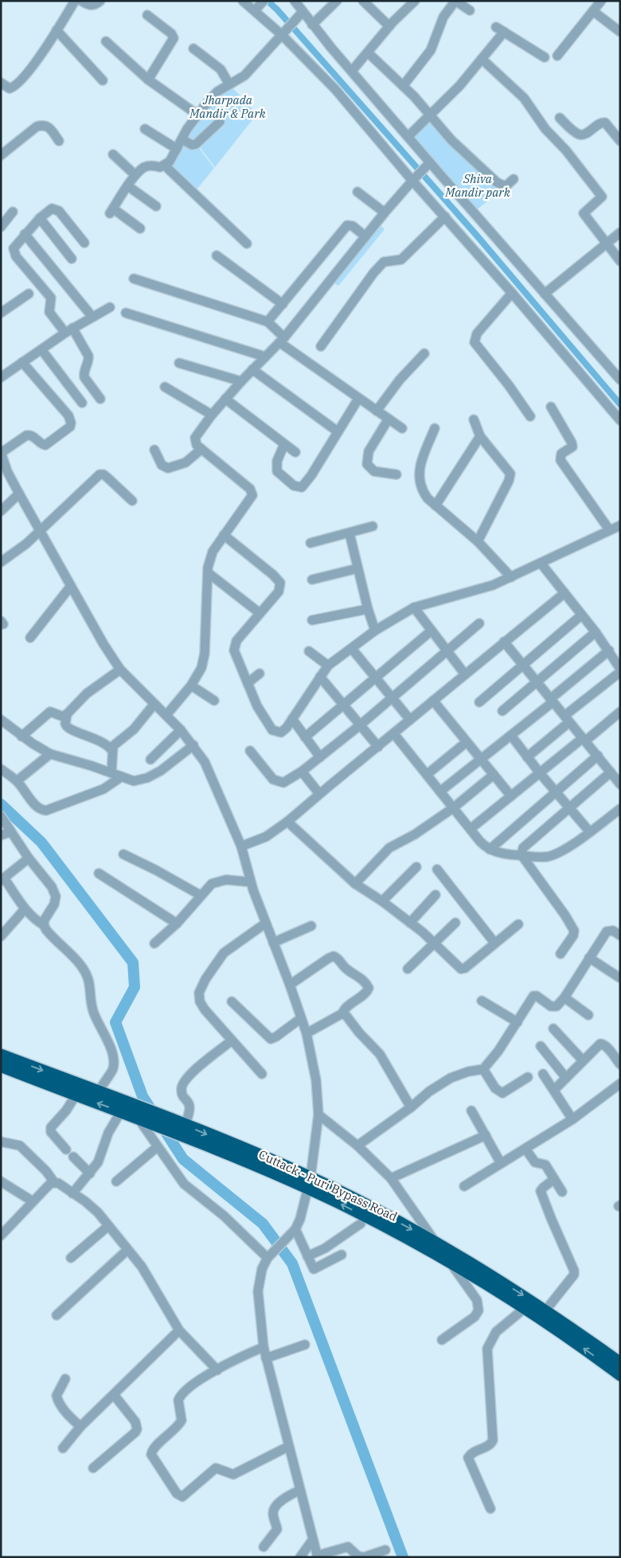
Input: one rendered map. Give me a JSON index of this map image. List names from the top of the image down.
{
  "streets": {
    "highway": ["Cuttack - Puri Bypass Road"]
  },
  "parks": ["Jharpada Mandir & Park", "Shiva Mandir park"]
}
